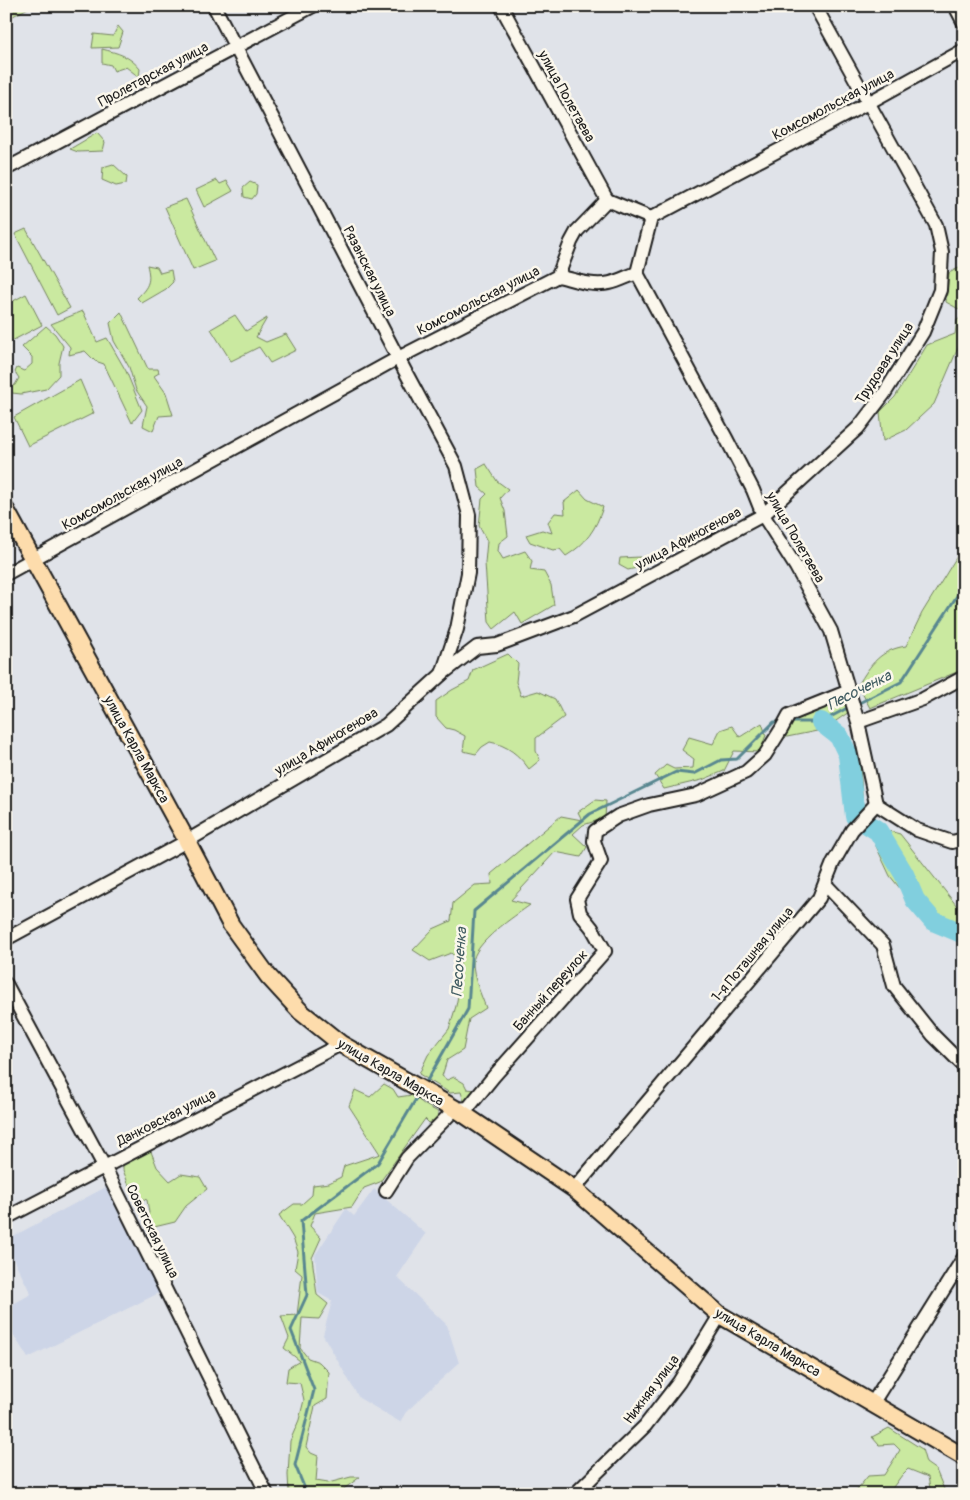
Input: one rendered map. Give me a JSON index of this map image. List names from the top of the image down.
{
  "streets": {
    "main road": ["улица Карла Маркса"],
    "street": [
      "Пролетарская улица",
      "улица Полетаева",
      "Комсомольская улица",
      "Рязанская улица",
      "Трудовая улица",
      "улица Афиногенова",
      "1-я Поташная улица",
      "Банный переулок",
      "Данковская улица",
      "Советская улица",
      "Нижняя улица"
    ]
  },
  "crossings": [
    ["Пролетарская улица", "Рязанская улица"],
    ["улица Полетаева", "Комсомольская улица"],
    ["улица Полетаева", "Трудовая улица"],
    ["улица Полетаева", "улица Афиногенова"],
    ["улица Полетаева", "1-я Поташная улица"],
    ["улица Полетаева", "Банный переулок"],
    ["Комсомольская улица", "Рязанская улица"],
    ["Комсомольская улица", "Трудовая улица"],
    ["Комсомольская улица", "улица Карла Маркса"],
    ["Рязанская улица", "улица Афиногенова"],
    ["Трудовая улица", "улица Афиногенова"],
    ["улица Афиногенова", "улица Карла Маркса"],
    ["улица Карла Маркса", "1-я Поташная улица"],
    ["улица Карла Маркса", "Банный переулок"],
    ["улица Карла Маркса", "Данковская улица"],
    ["улица Карла Маркса", "Нижняя улица"],
    ["Данковская улица", "Советская улица"]
  ],
  "water": ["Песоченка"]
}
